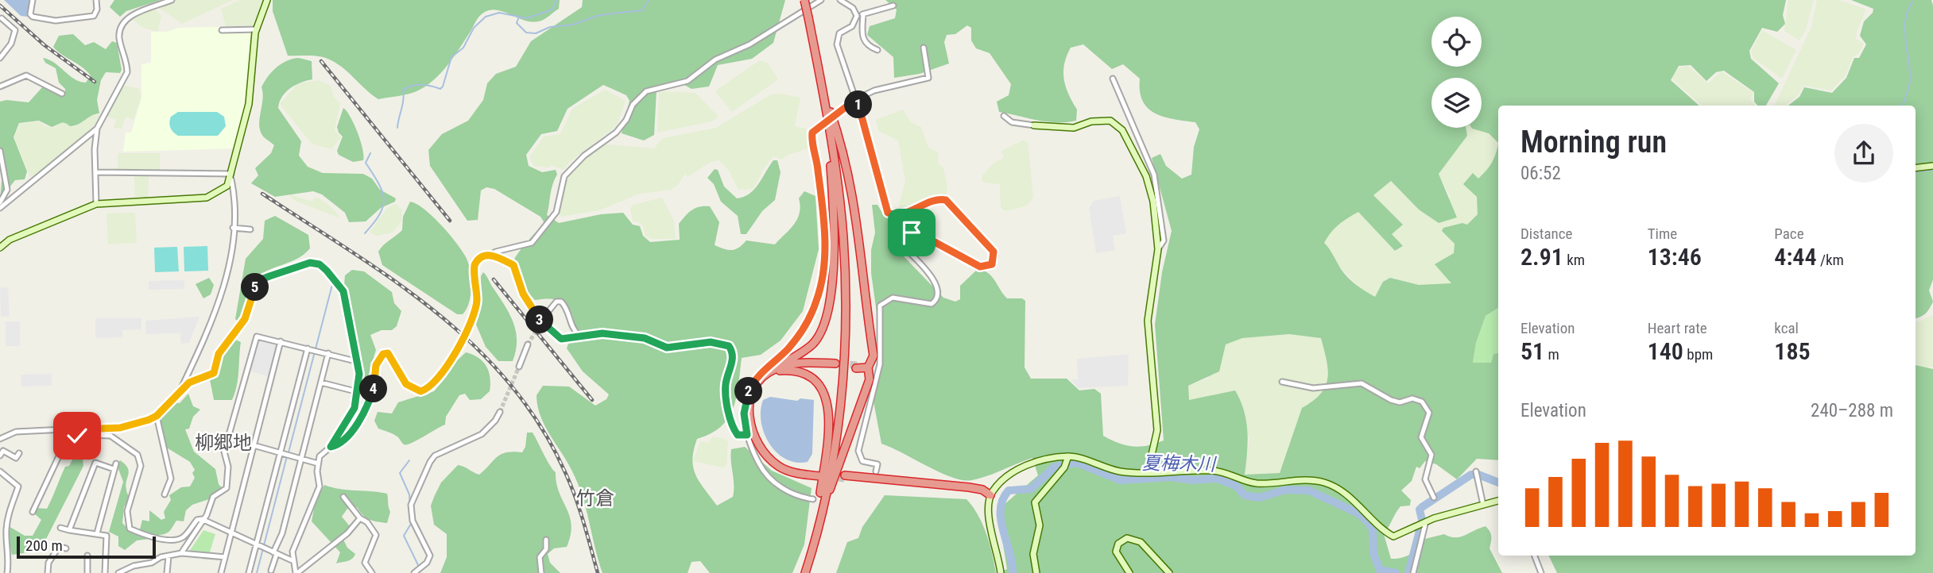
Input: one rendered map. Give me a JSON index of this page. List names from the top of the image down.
{
  "districts": ["柳郷地", "竹倉"],
  "water": ["夏梅木川"],
  "scale_bar": "200 m",
  "page": {
    "pins": [
      "1",
      "5",
      "3",
      "4",
      "2"
    ],
    "heading": ["Morning run", "06:52"],
    "stats": [
      ["Distance", "2.91 km"],
      ["Time", "13:46"],
      ["Pace", "4:44 /km"],
      ["Elevation", "51 m"],
      ["Heart rate", "140 bpm"],
      ["kcal", "185"]
    ],
    "chart": ["Elevation", "240–288 m"],
    "scale": "200 m"
  }
}
